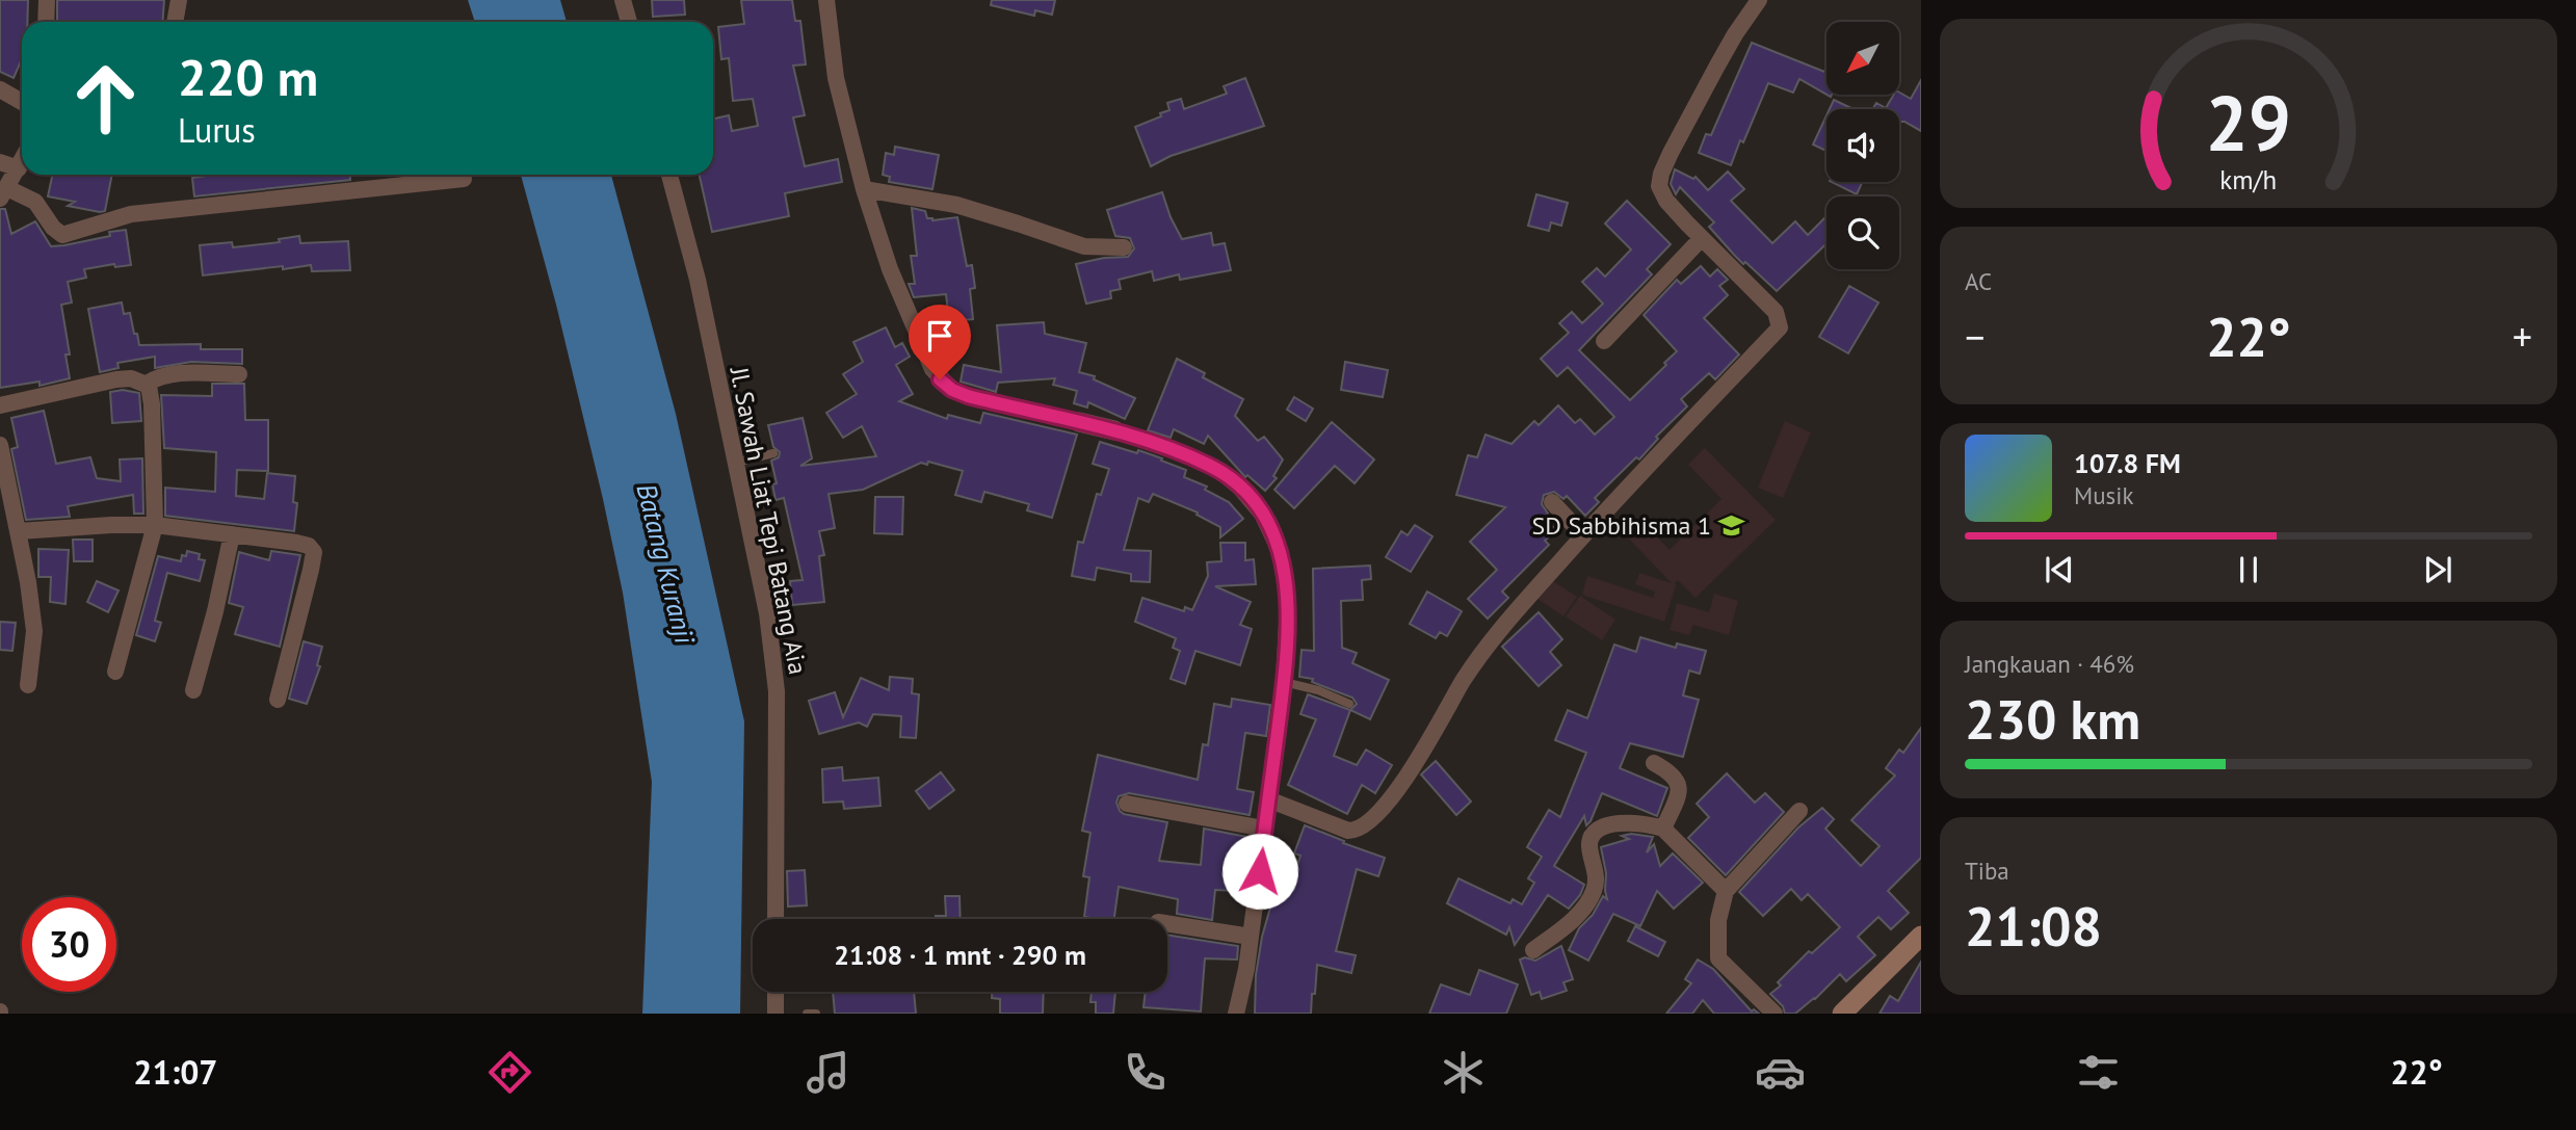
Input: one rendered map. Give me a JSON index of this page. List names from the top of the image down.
{
  "streets": {
    "street": ["Jl. Sawah Liat Tepi Batang Aia"]
  },
  "water": ["Batang Kuranji"],
  "places": {
    "school or university": ["SD Sabbihisma 1"]
  },
  "north": "bottom left",
  "page": {
    "turn": ["220 m", "Lurus"],
    "tile": [
      "AC",
      ["Jangkauan · 46%", "230 km"],
      ["Tiba", "21:08"]
    ],
    "heat": ["−", "22°", "+"],
    "song": ["107.8 FM", "Musik"],
    "limit": "30",
    "trip": "21:08 · 1 mnt · 290 m",
    "tabs": ["21:07", "22°"],
    "gauge": ["29", "km/h"]
  }
}
